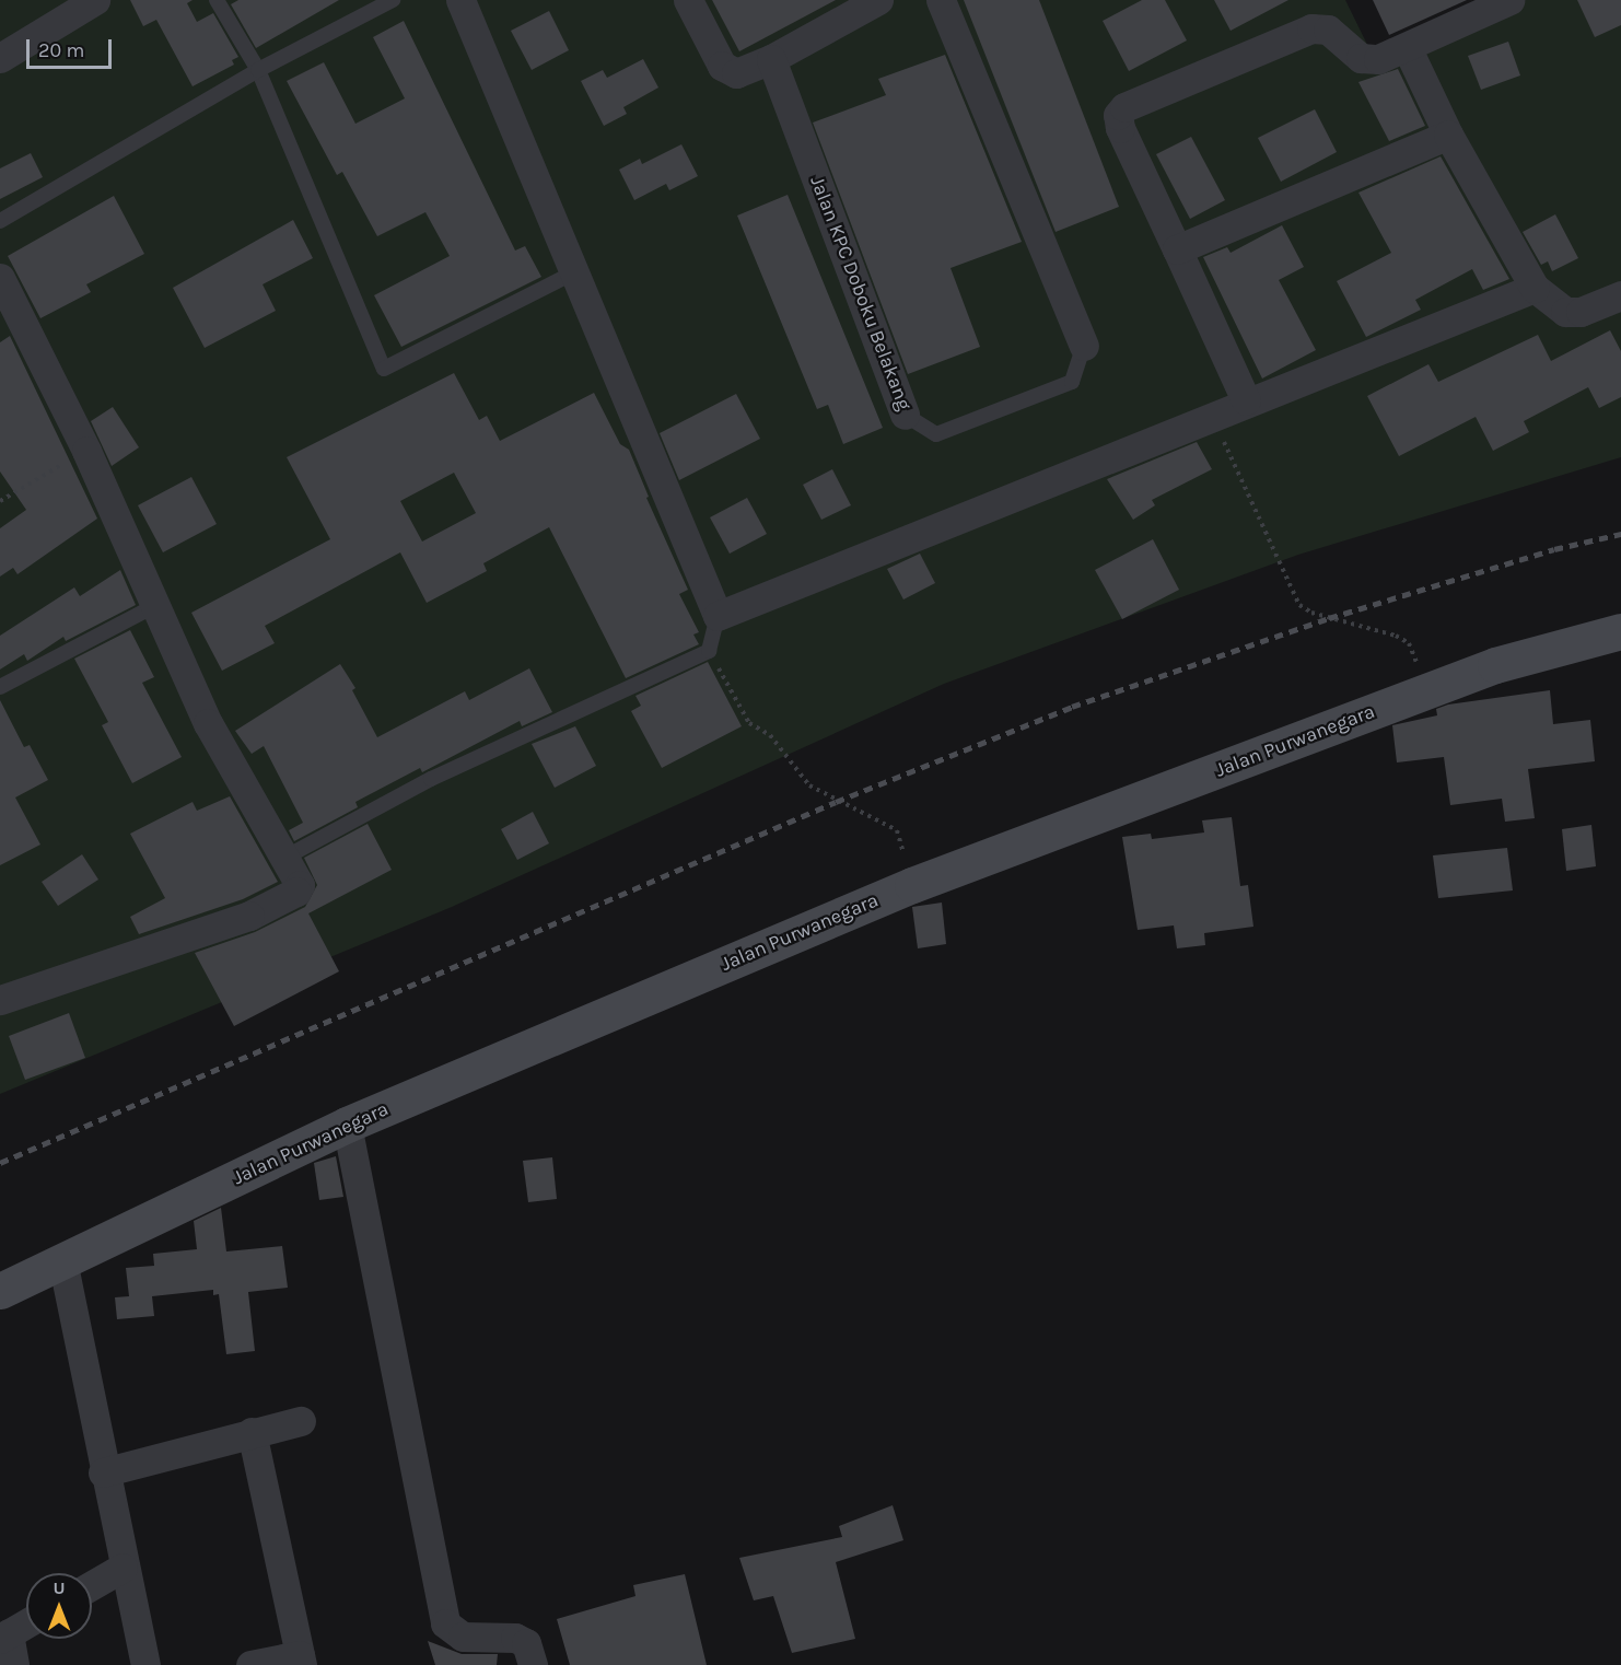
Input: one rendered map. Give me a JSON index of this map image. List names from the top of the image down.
{
  "streets": {
    "street": ["Jalan KPC Doboku Belakang", "Jalan Purwanegara"]
  },
  "scale_bar": "20 m",
  "north": "top"
}
